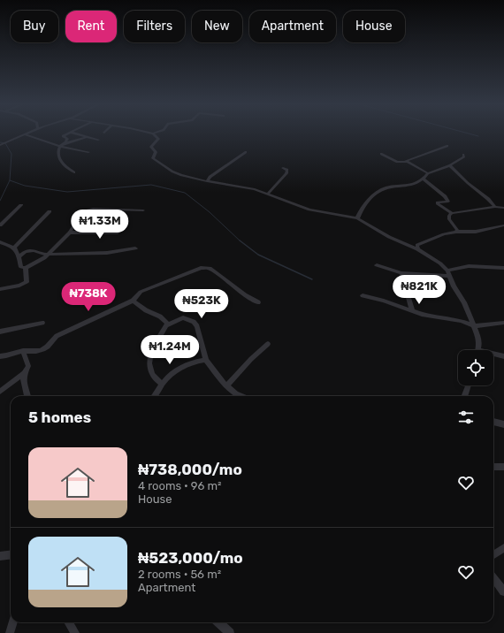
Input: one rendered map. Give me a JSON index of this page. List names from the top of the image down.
{
  "page": {
    "chip": [
      "Buy",
      "Rent",
      "Filters",
      "New",
      "Apartment",
      "House"
    ],
    "price": [
      "₦1.33M",
      "₦821K",
      "₦738K",
      "₦523K",
      "₦1.24M"
    ],
    "heading": "5 homes",
    "list": [
      {
        "name": "₦738,000/mo",
        "note": "4 rooms · 96 m² · House"
      },
      {
        "name": "₦523,000/mo",
        "note": "2 rooms · 56 m² · Apartment"
      }
    ]
  }
}
